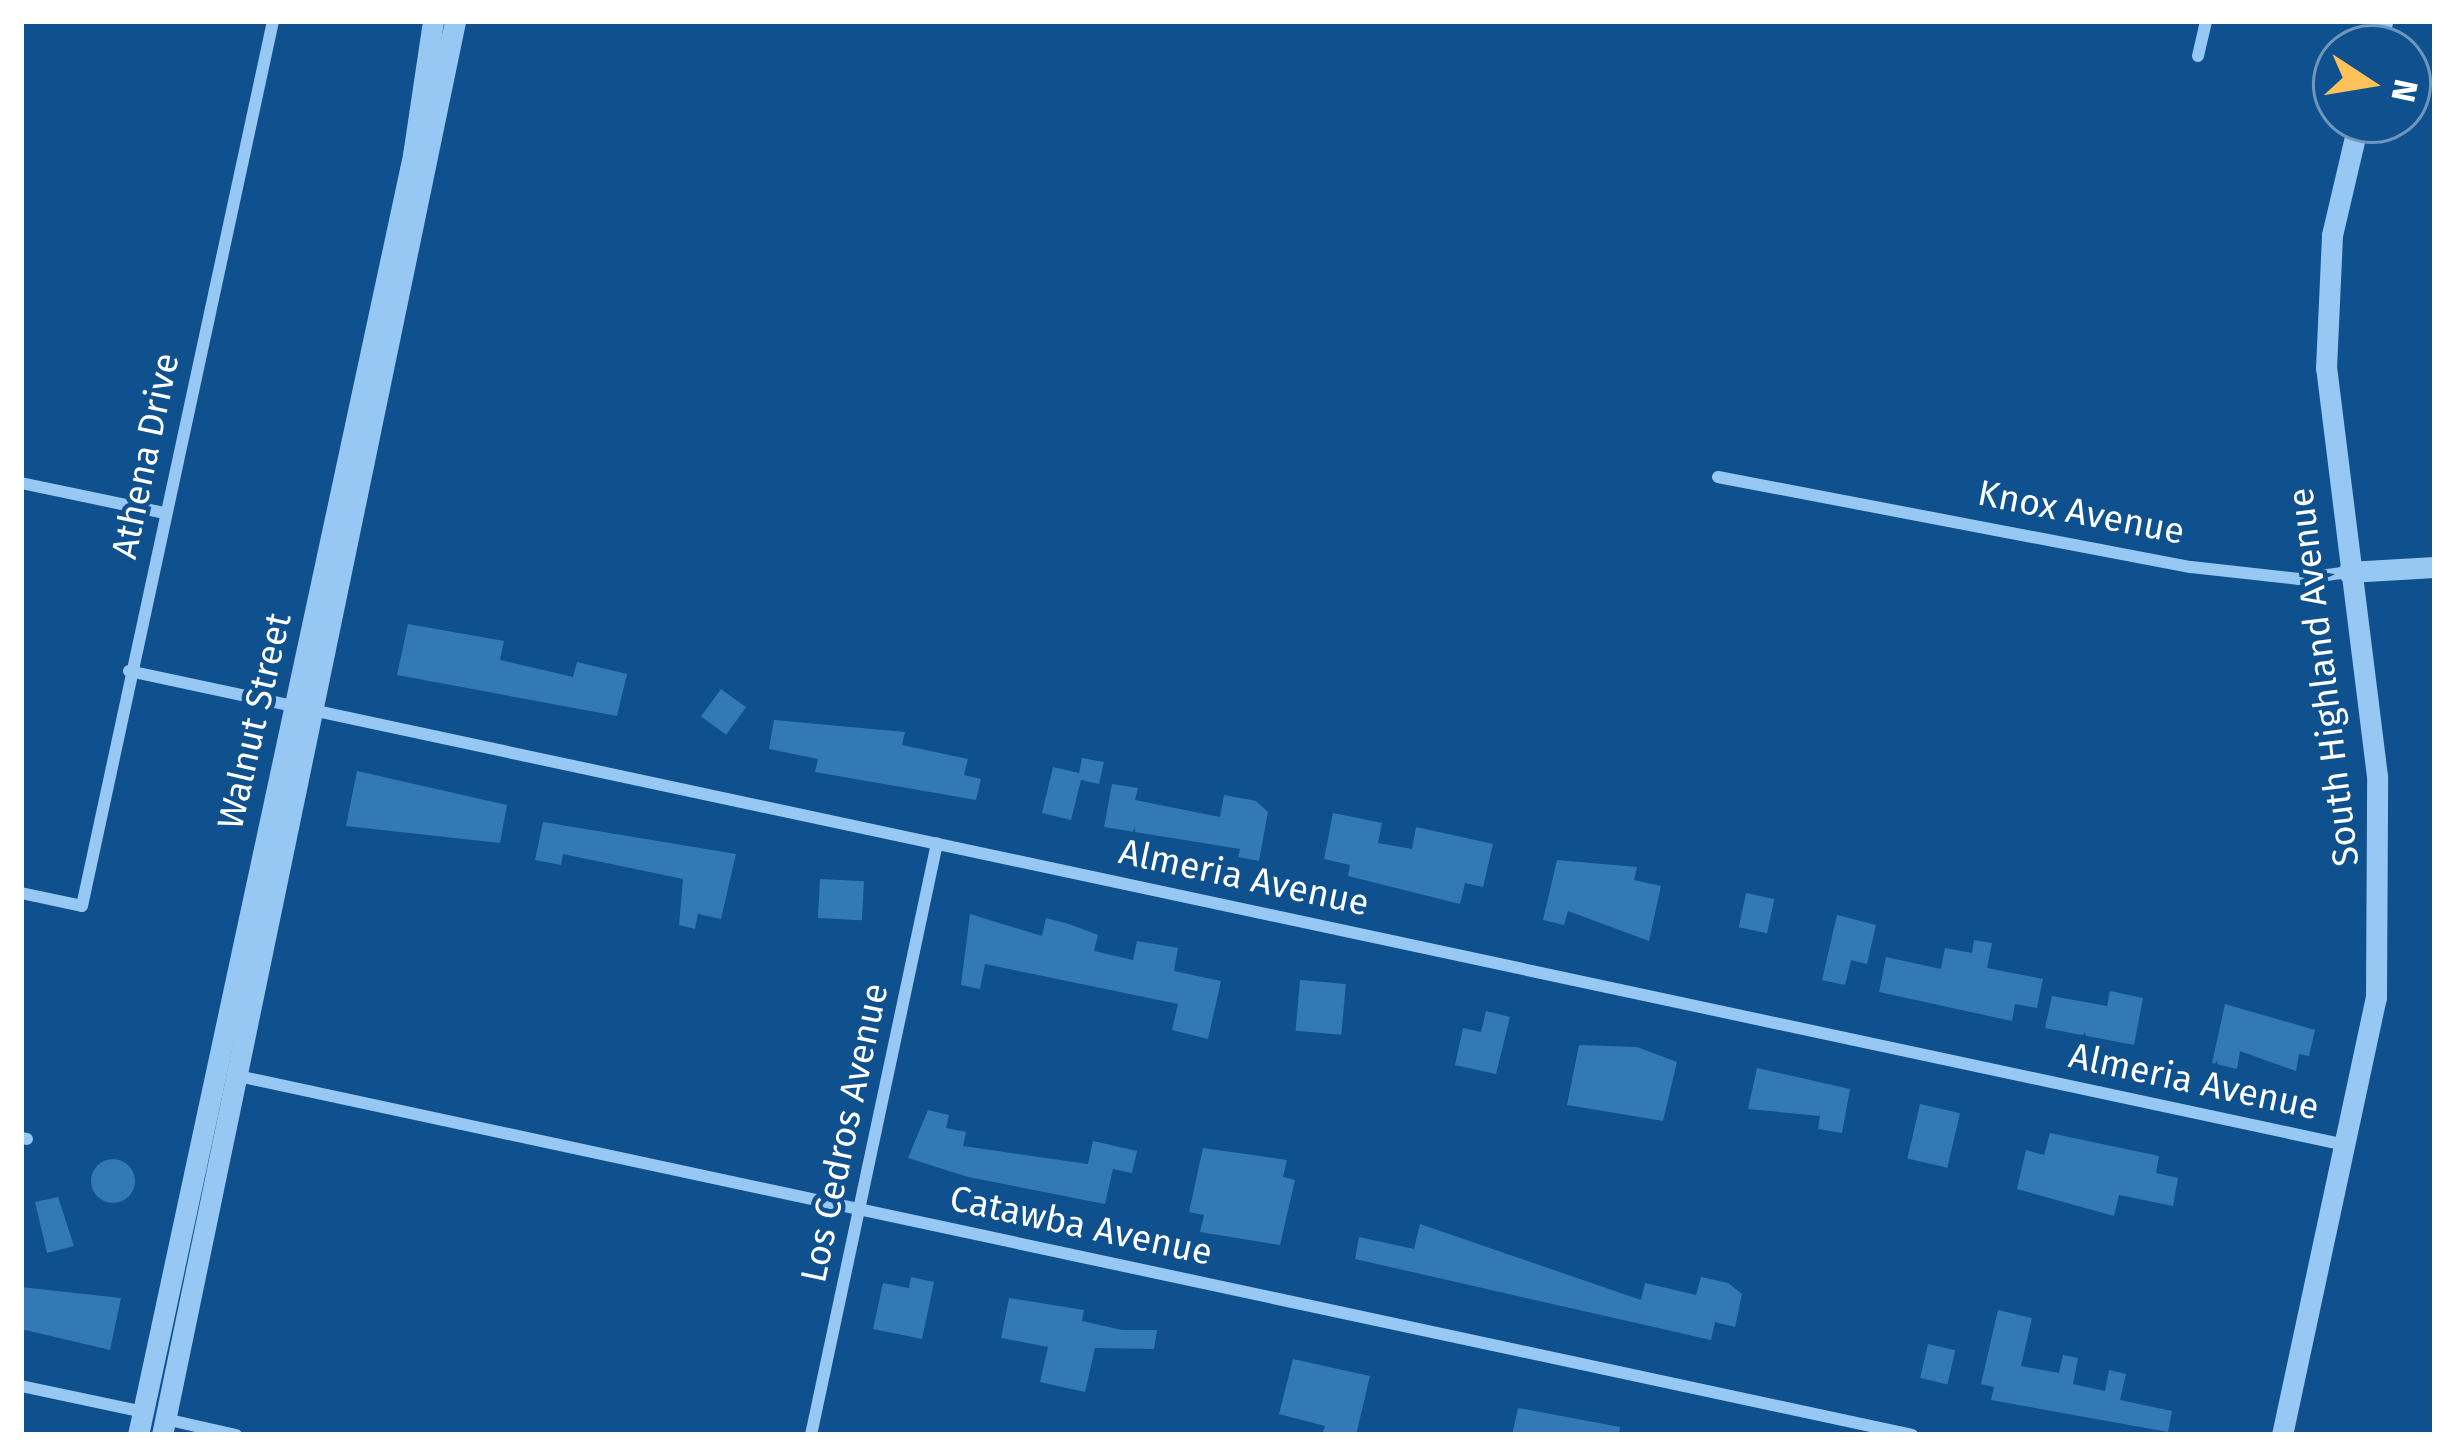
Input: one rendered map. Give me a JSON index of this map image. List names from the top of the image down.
{
  "streets": {
    "street": [
      "Athena Drive",
      "Knox Avenue",
      "South Highland Avenue",
      "Walnut Street",
      "Almeria Avenue",
      "Los Cedros Avenue",
      "Catawba Avenue"
    ]
  },
  "crossings": [
    ["Athena Drive", "Almeria Avenue"],
    ["Knox Avenue", "South Highland Avenue"],
    ["South Highland Avenue", "Almeria Avenue"],
    ["Walnut Street", "Almeria Avenue"],
    ["Walnut Street", "Catawba Avenue"],
    ["Almeria Avenue", "Los Cedros Avenue"],
    ["Los Cedros Avenue", "Catawba Avenue"]
  ],
  "north": "right"
}
